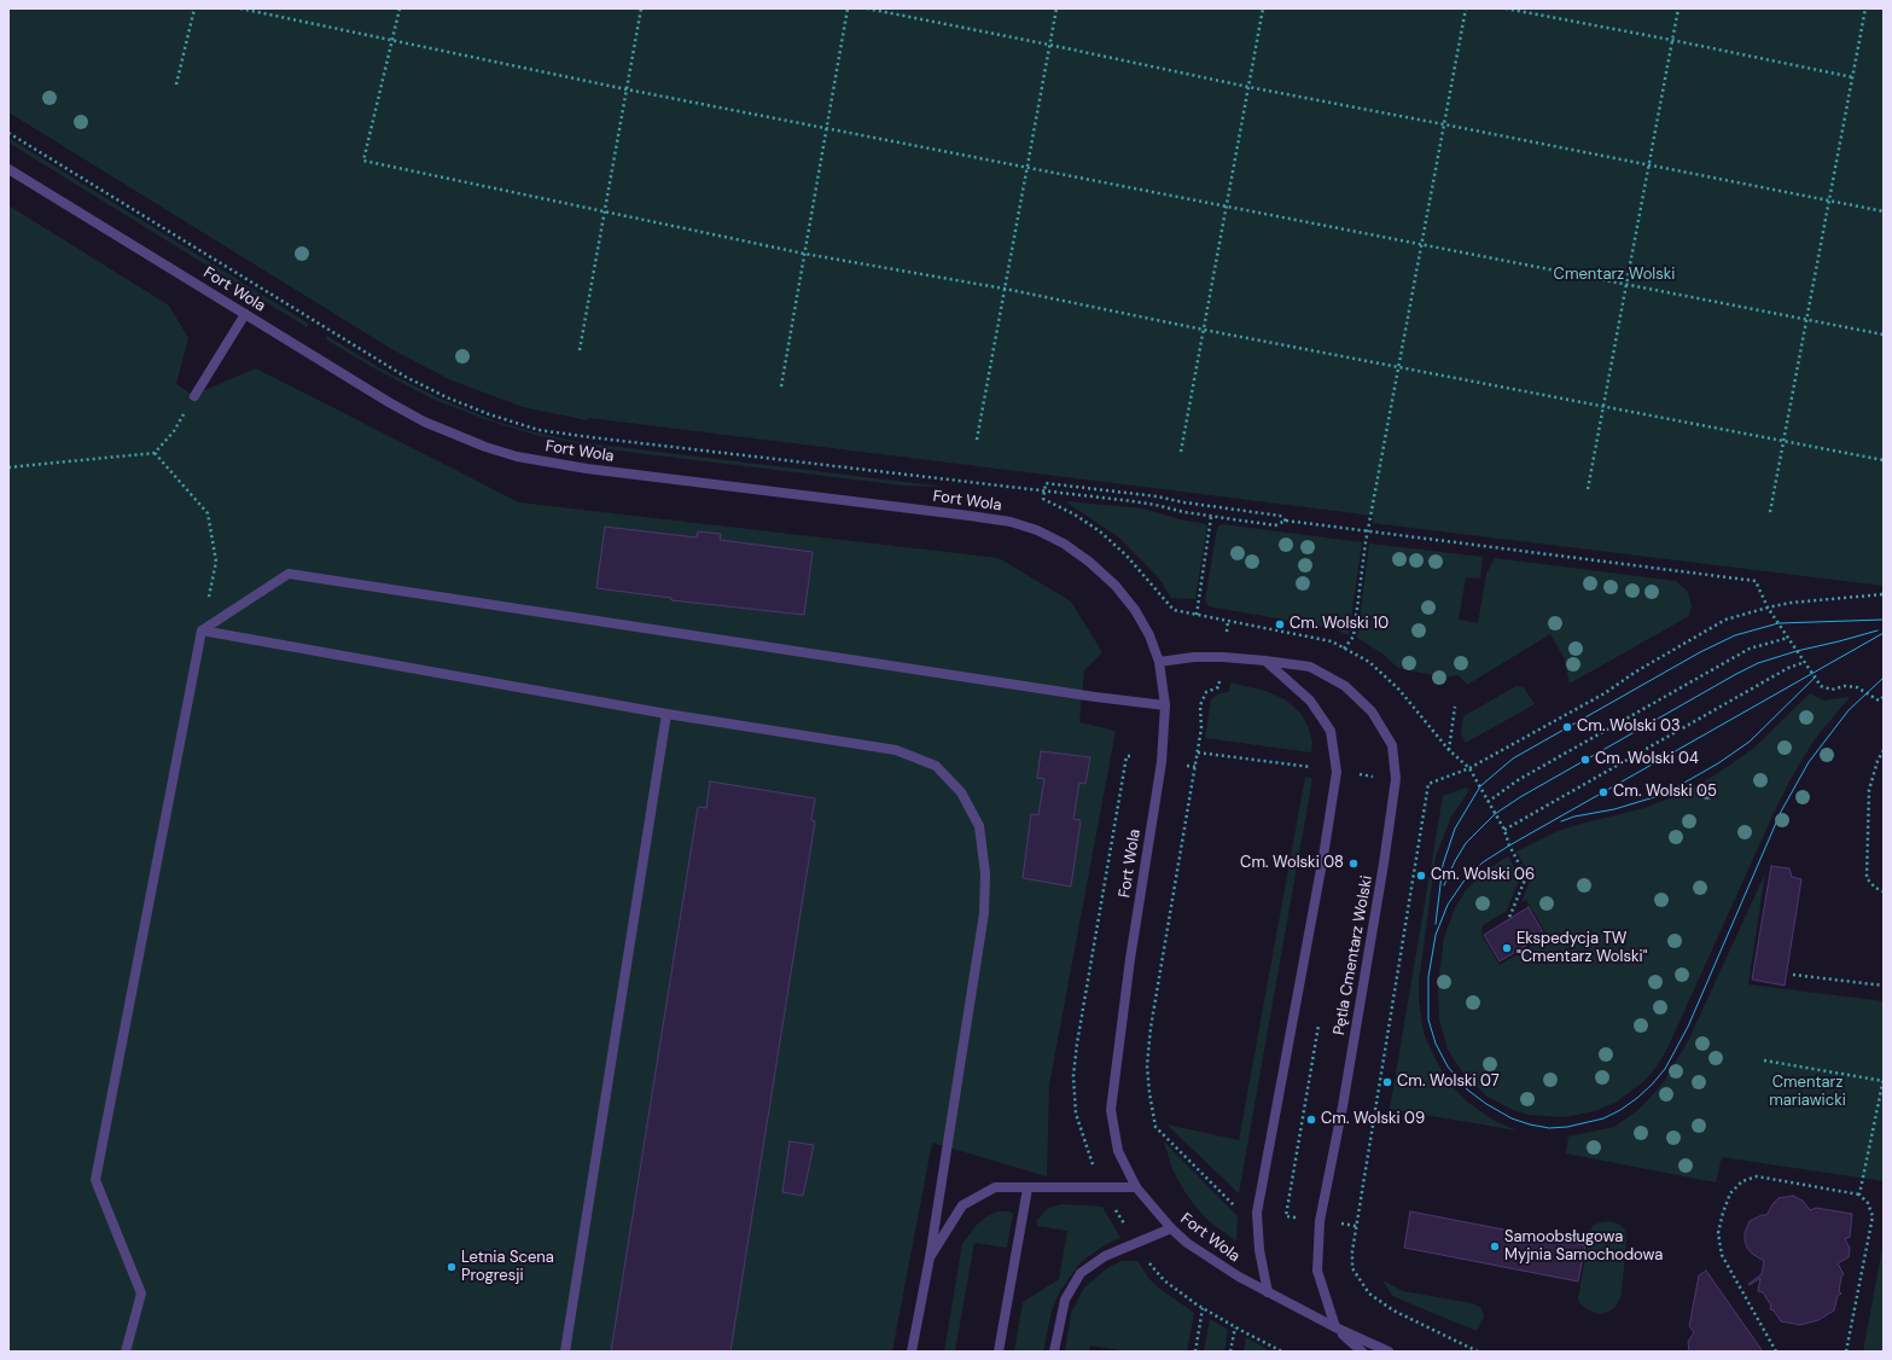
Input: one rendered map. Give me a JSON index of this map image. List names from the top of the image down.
{
  "streets": {
    "street": ["Fort Wola", "Pętla Cmentarz Wolski"]
  },
  "crossings": [
    ["Fort Wola", "Pętla Cmentarz Wolski"]
  ],
  "parks": ["Cmentarz Wolski", "Cmentarz mariawicki"],
  "places": [
    "Cm. Wolski 10",
    "Cm. Wolski 03",
    "Cm. Wolski 04",
    "Cm. Wolski 05",
    "Cm. Wolski 08",
    "Cm. Wolski 06",
    "Ekspedycja TW \"Cmentarz Wolski\"",
    "Cm. Wolski 07",
    "Cm. Wolski 09",
    "Samoobsługowa Myjnia Samochodowa",
    "Letnia Scena Progresji"
  ]
}
